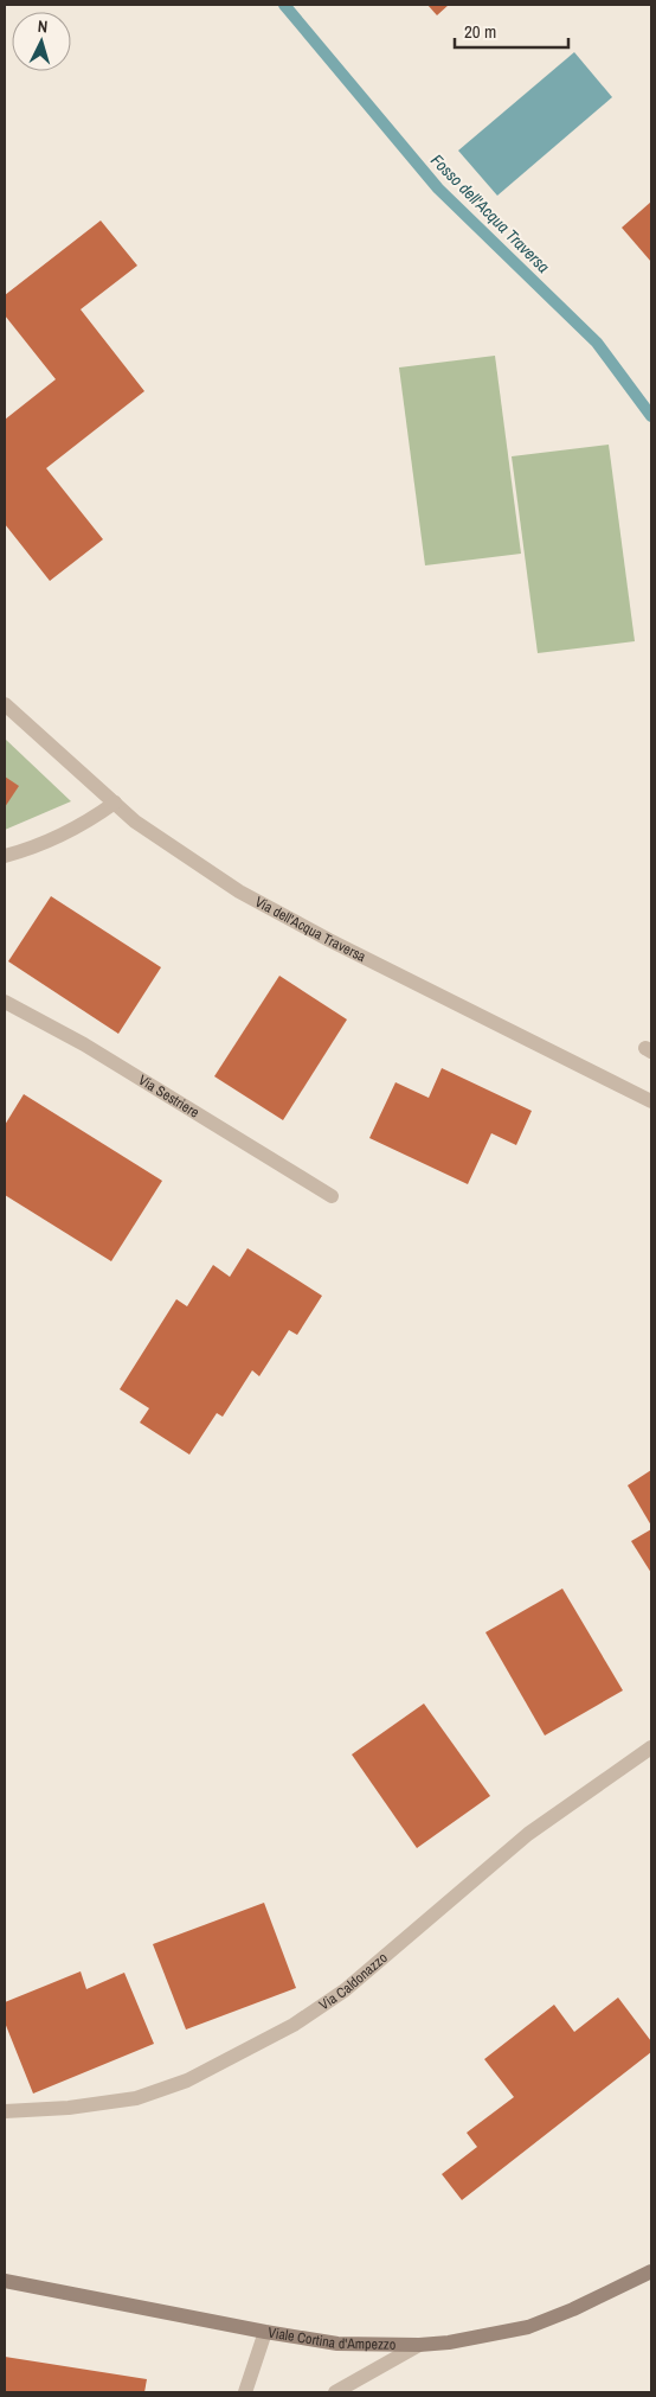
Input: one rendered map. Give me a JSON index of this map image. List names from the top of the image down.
{
  "streets": {
    "street": [
      "Via dell'Acqua Traversa",
      "Via Sestriere",
      "Via Caldonazzo",
      "Viale Cortina d'Ampezzo"
    ]
  },
  "water": ["Fosso dell'Acqua Traversa"],
  "scale_bar": "20 m",
  "north": "top"
}
